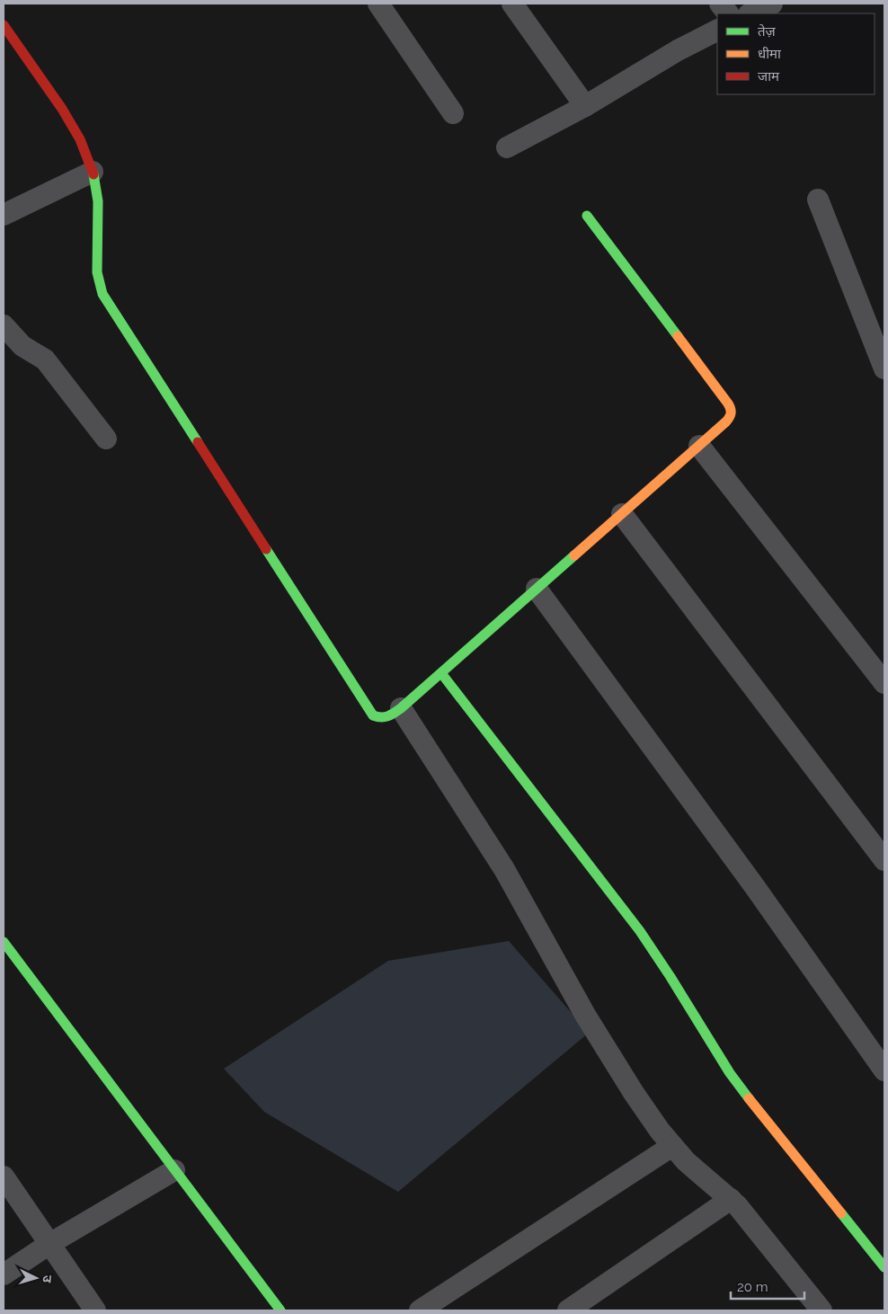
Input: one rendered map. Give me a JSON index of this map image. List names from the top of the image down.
{
  "legend": ["तेज़", "धीमा", "जाम"],
  "scale_bar": "20 m",
  "north": "right"
}
